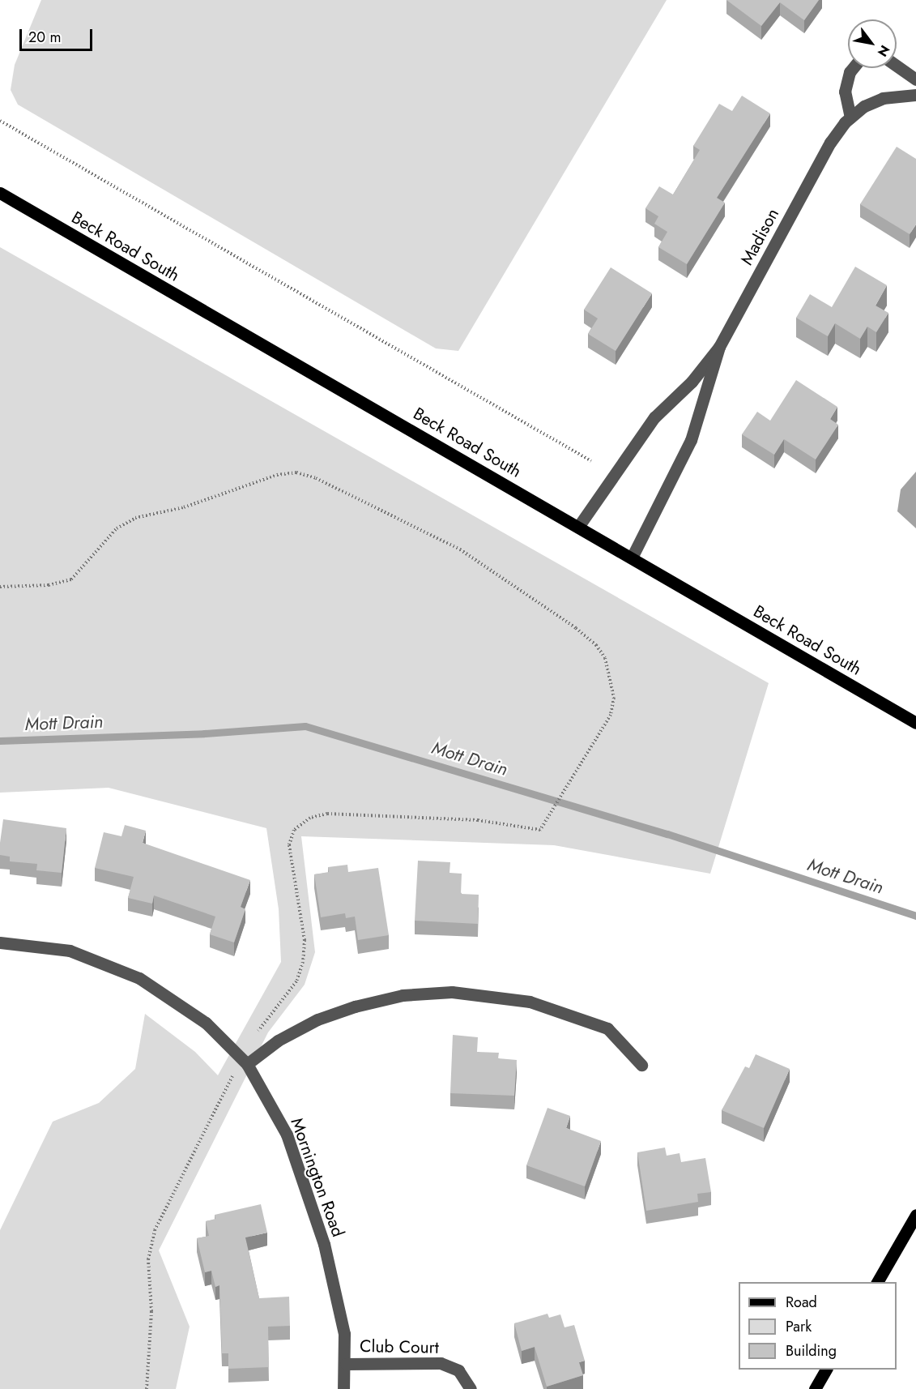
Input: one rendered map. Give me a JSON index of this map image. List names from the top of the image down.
{
  "streets": {
    "main road": ["Beck Road South"],
    "street": ["Madison", "Mornington Road", "Club Court"]
  },
  "crossings": [
    ["Madison", "Beck Road South"],
    ["Mornington Road", "Club Court"]
  ],
  "water": ["Mott Drain"],
  "legend": ["Road", "Park", "Building"],
  "scale_bar": "20 m",
  "north": "bottom right"
}
